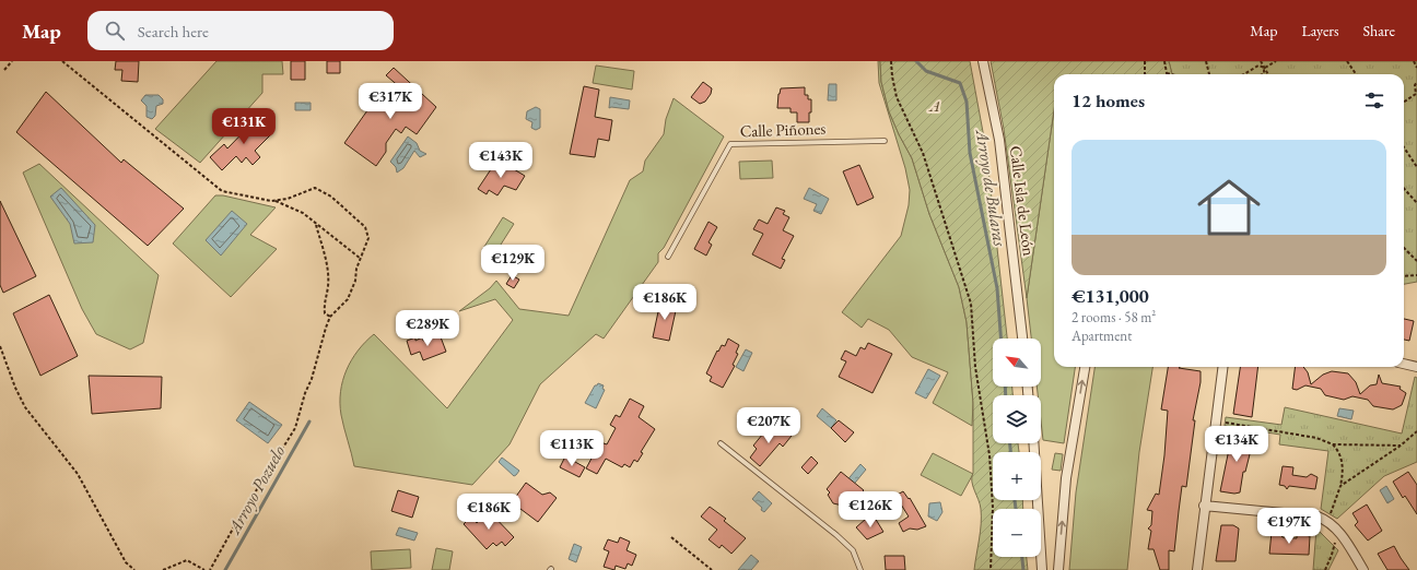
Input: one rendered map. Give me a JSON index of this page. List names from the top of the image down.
{
  "streets": {
    "street": ["Calle Isla de León"],
    "lane": ["Calle Piñones"]
  },
  "water": ["Arroyo de Bularas", "Arroyo Pozuelo"],
  "parks": ["A"],
  "north": "top left",
  "page": {
    "header": "Map",
    "search": "Search here",
    "nav": ["Map", "Layers", "Share"],
    "heading": "12 homes",
    "price": [
      "€317K",
      "€131K",
      "€143K",
      "€129K",
      "€186K",
      "€289K",
      "€207K",
      "€134K",
      "€113K",
      "€126K",
      "€186K",
      "€197K"
    ],
    "list": [
      {
        "name": "€131,000",
        "note": "2 rooms · 58 m² · Apartment"
      }
    ],
    "map_buttons": ["+", "−"]
  }
}
